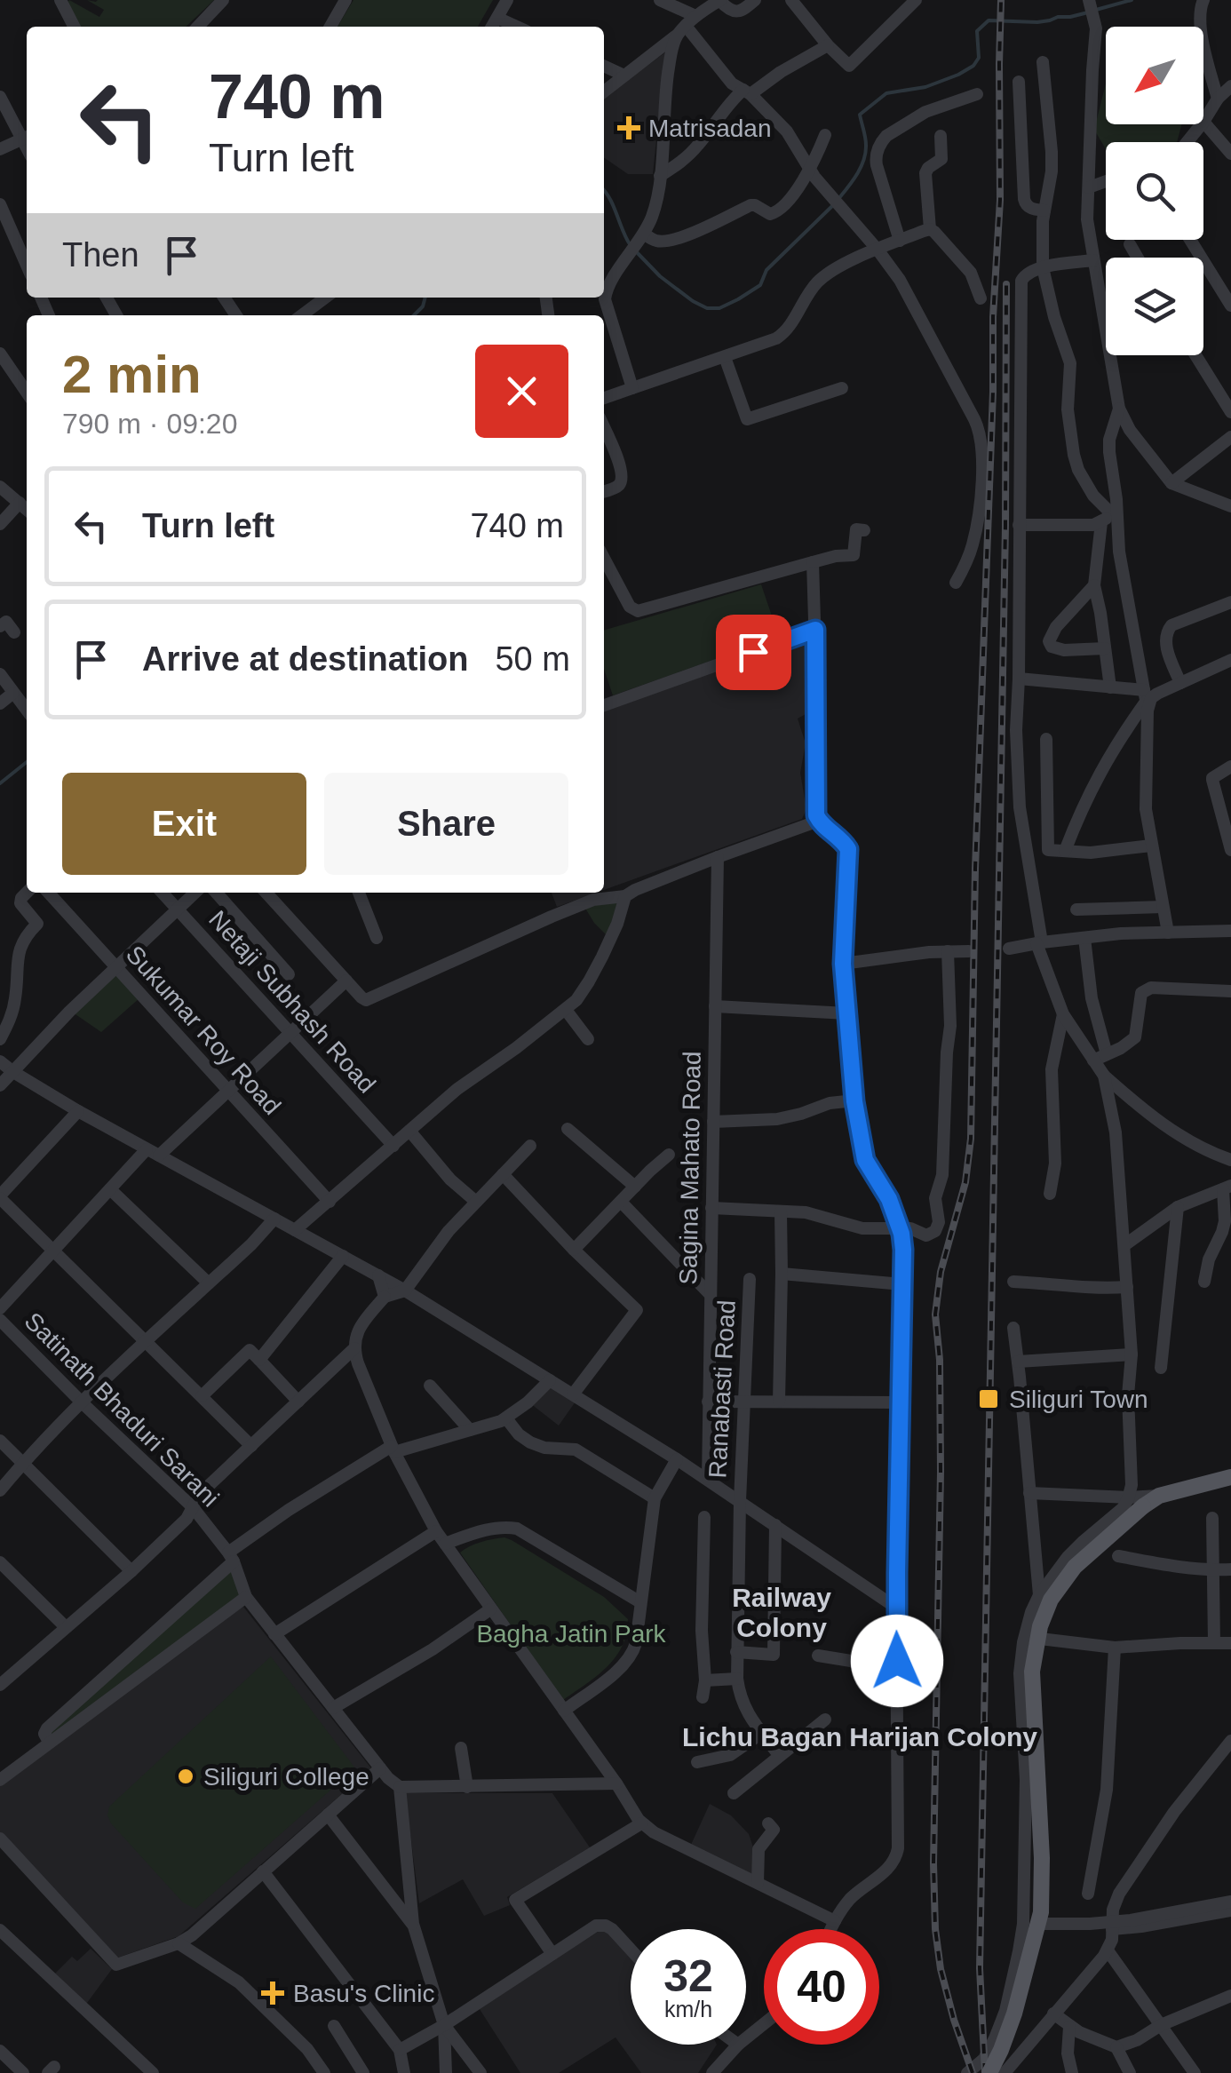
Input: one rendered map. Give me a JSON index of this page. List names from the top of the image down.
{
  "streets": {
    "street": [
      "Netaji Subhash Road",
      "Sukumar Roy Road",
      "Sagina Mahato Road",
      "Ranabasti Road",
      "Satinath Bhaduri Sarani"
    ]
  },
  "districts": ["Railway Colony", "Lichu Bagan Harijan Colony"],
  "parks": ["Bagha Jatin Park"],
  "places": {
    "health": ["Matrisadan", "Basu's Clinic"],
    "transit": ["Siliguri Town"],
    "other": ["Siliguri College"]
  },
  "north": "bottom left",
  "page": {
    "turn": ["740 m", "Turn left"],
    "then": "Then",
    "heading": ["2 min", "790 m · 09:20"],
    "list": [
      {
        "name": "Turn left",
        "value": "740 m"
      },
      {
        "name": "Arrive at destination",
        "value": "50 m"
      }
    ],
    "buttons": ["Exit", "Share"],
    "speed": "32 km/h",
    "limit": "40"
  }
}
